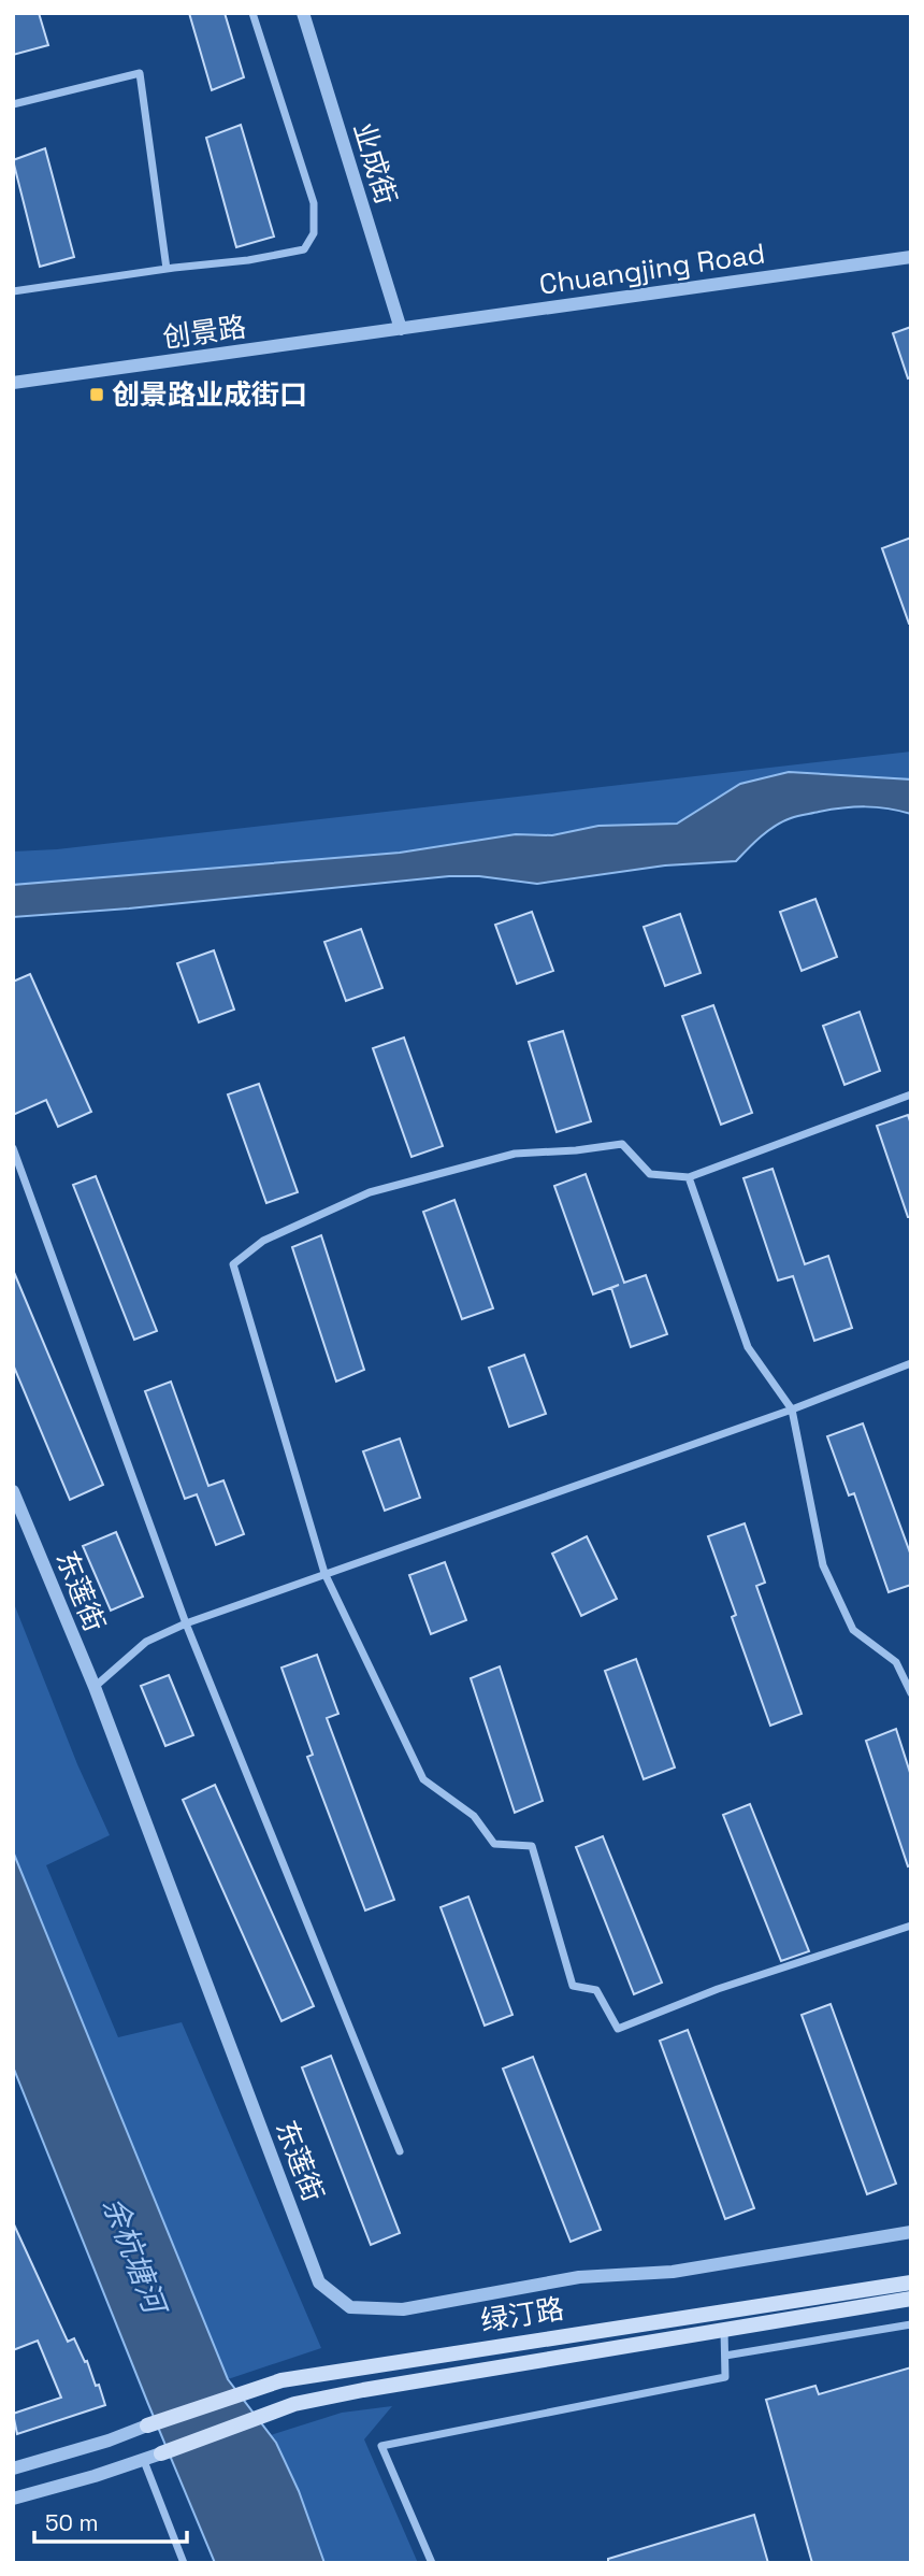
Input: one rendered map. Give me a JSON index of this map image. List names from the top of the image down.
{
  "streets": {
    "main road": ["绿汀路"],
    "street": [
      "业成街",
      "Chuangjing Road",
      "创景路",
      "东莲街"
    ]
  },
  "crossings": [
    ["业成街", "Chuangjing Road"],
    ["业成街", "创景路"],
    ["Chuangjing Road", "创景路"]
  ],
  "water": ["余杭塘河"],
  "places": {
    "transit": ["创景路业成街口"]
  },
  "scale_bar": "50 m"
}
